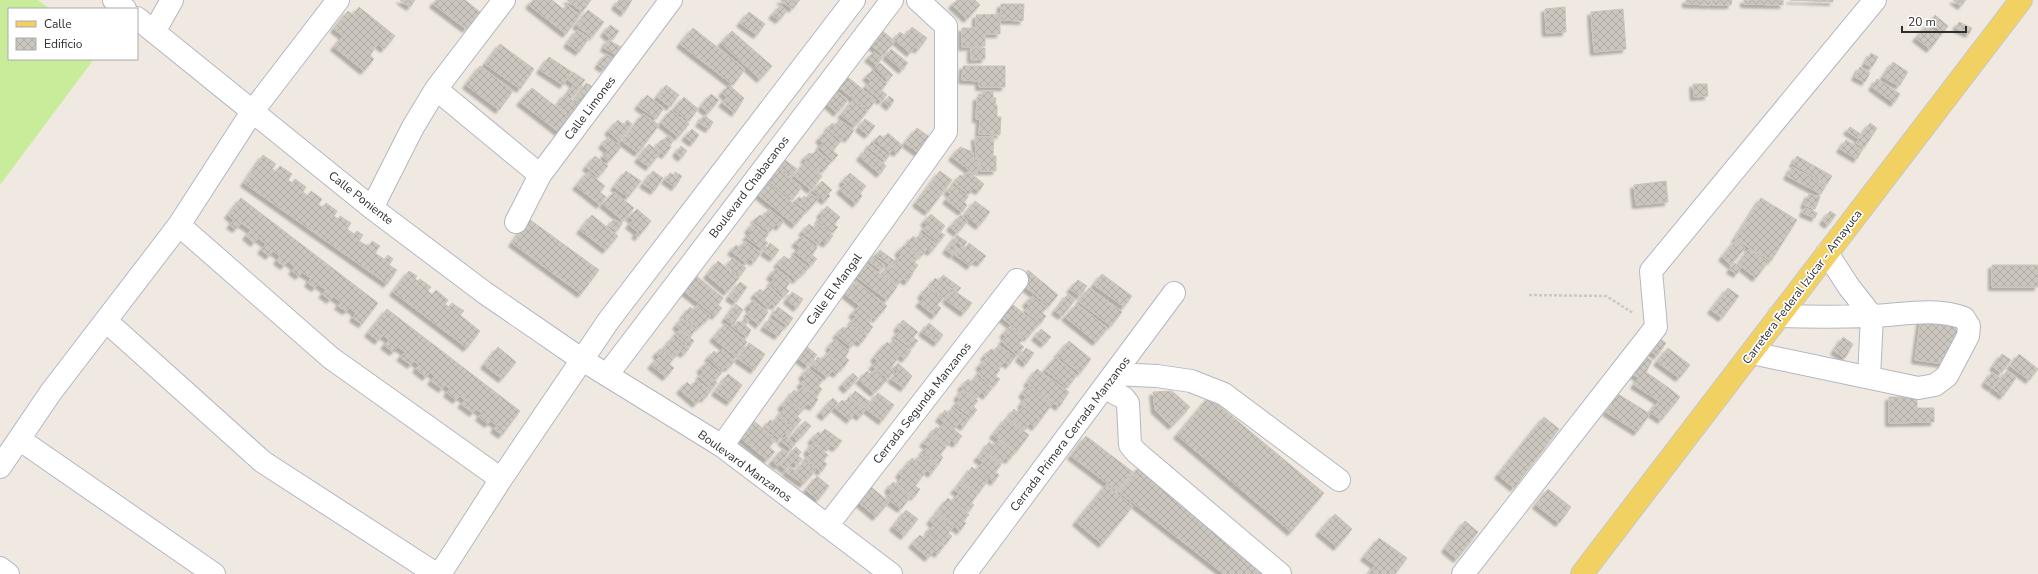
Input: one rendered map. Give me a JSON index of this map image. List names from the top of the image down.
{
  "streets": {
    "main road": ["Carretera Federal Izúcar - Amayuca"],
    "street": [
      "Calle Limones",
      "Boulevard Chabacanos",
      "Calle Poniente",
      "Calle El Mangal",
      "Cerrada Segunda Manzanos",
      "Cerrada Primera Cerrada Manzanos",
      "Boulevard Manzanos"
    ]
  },
  "crossings": [
    ["Boulevard Chabacanos", "Calle Poniente"],
    ["Boulevard Chabacanos", "Boulevard Manzanos"],
    ["Calle Poniente", "Boulevard Manzanos"],
    ["Calle El Mangal", "Boulevard Manzanos"],
    ["Cerrada Segunda Manzanos", "Boulevard Manzanos"]
  ],
  "legend": ["Calle", "Edificio"],
  "scale_bar": "20 m"
}
